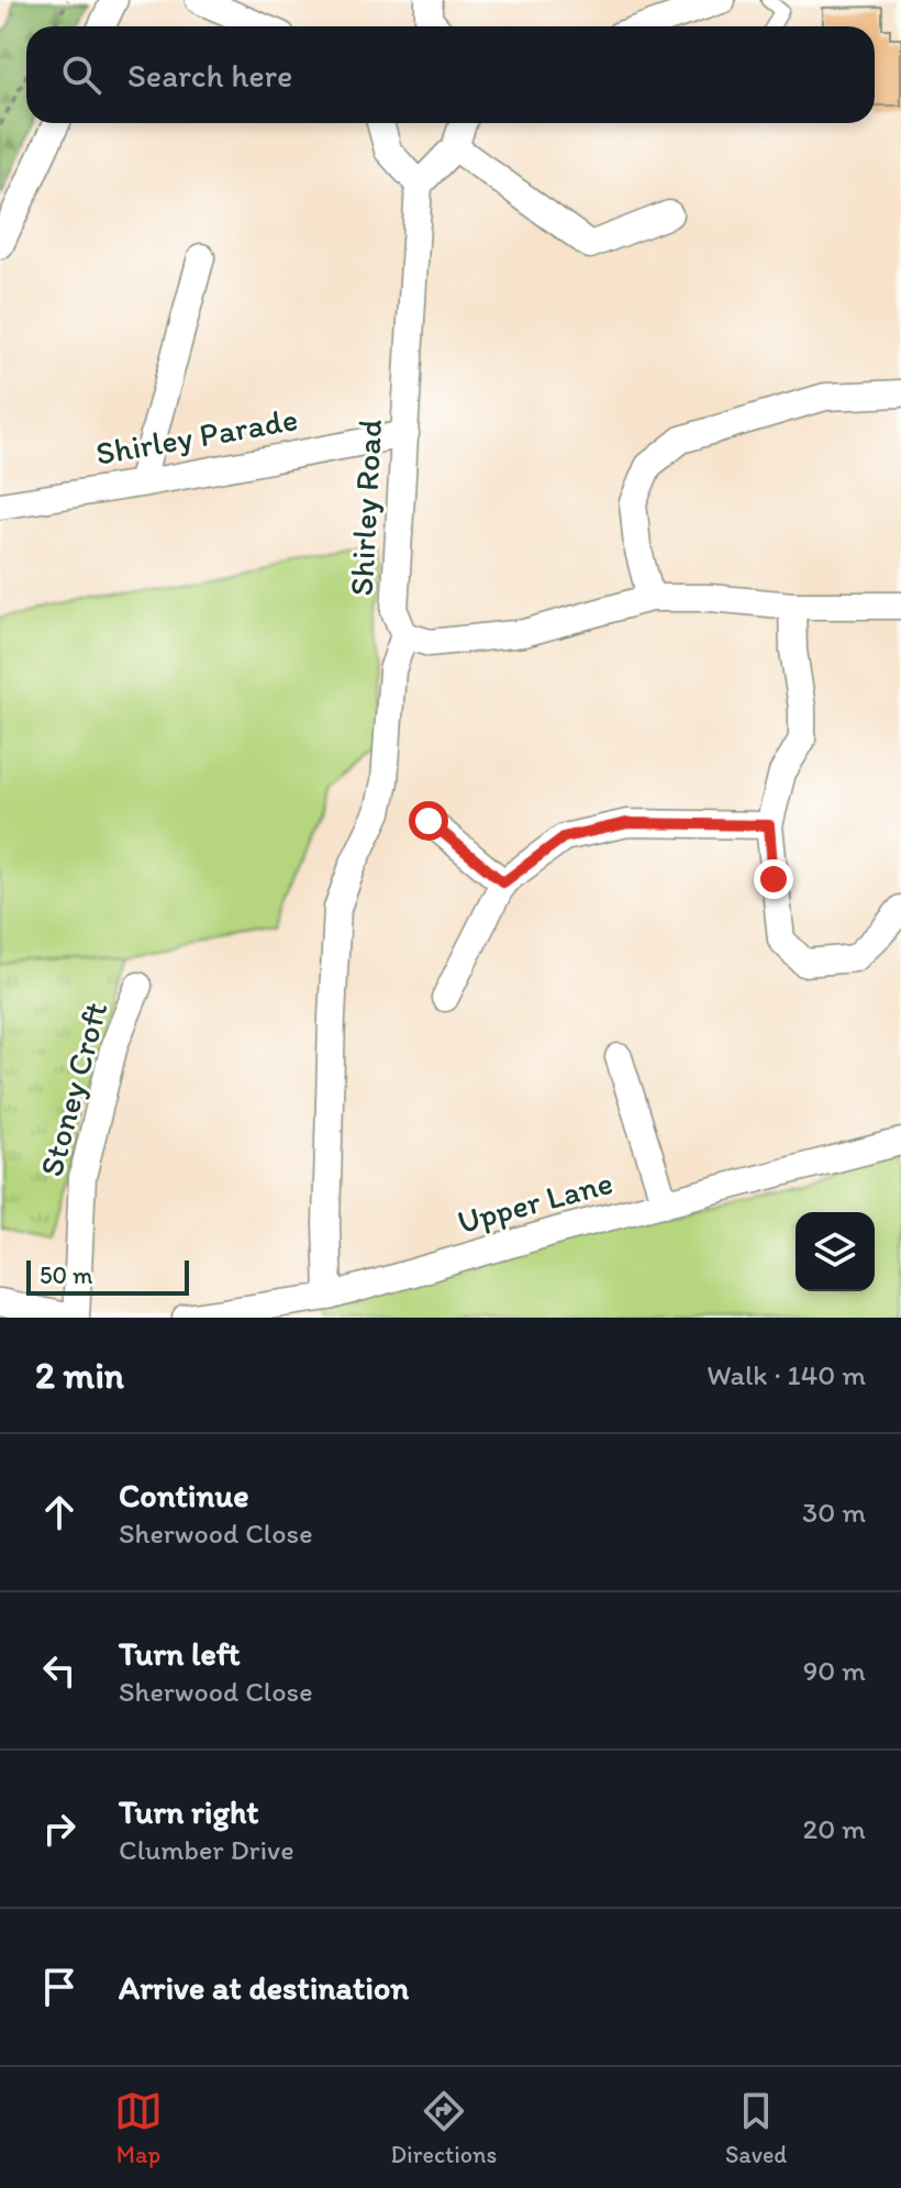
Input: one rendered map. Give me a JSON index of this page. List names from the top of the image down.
{
  "streets": {
    "street": [
      "Shirley Parade",
      "Shirley Road",
      "Stoney Croft",
      "Upper Lane"
    ]
  },
  "crossings": [
    ["Shirley Parade", "Shirley Road"],
    ["Shirley Road", "Upper Lane"]
  ],
  "scale_bar": "50 m",
  "page": {
    "search": "Search here",
    "scale": "50 m",
    "heading": ["2 min", "Walk · 140 m"],
    "list": [
      ["Continue", "Sherwood Close", "30 m"],
      ["Turn left", "Sherwood Close", "90 m"],
      ["Turn right", "Clumber Drive", "20 m"],
      "Arrive at destination"
    ],
    "nav": ["Map", "Directions", "Saved"]
  }
}
